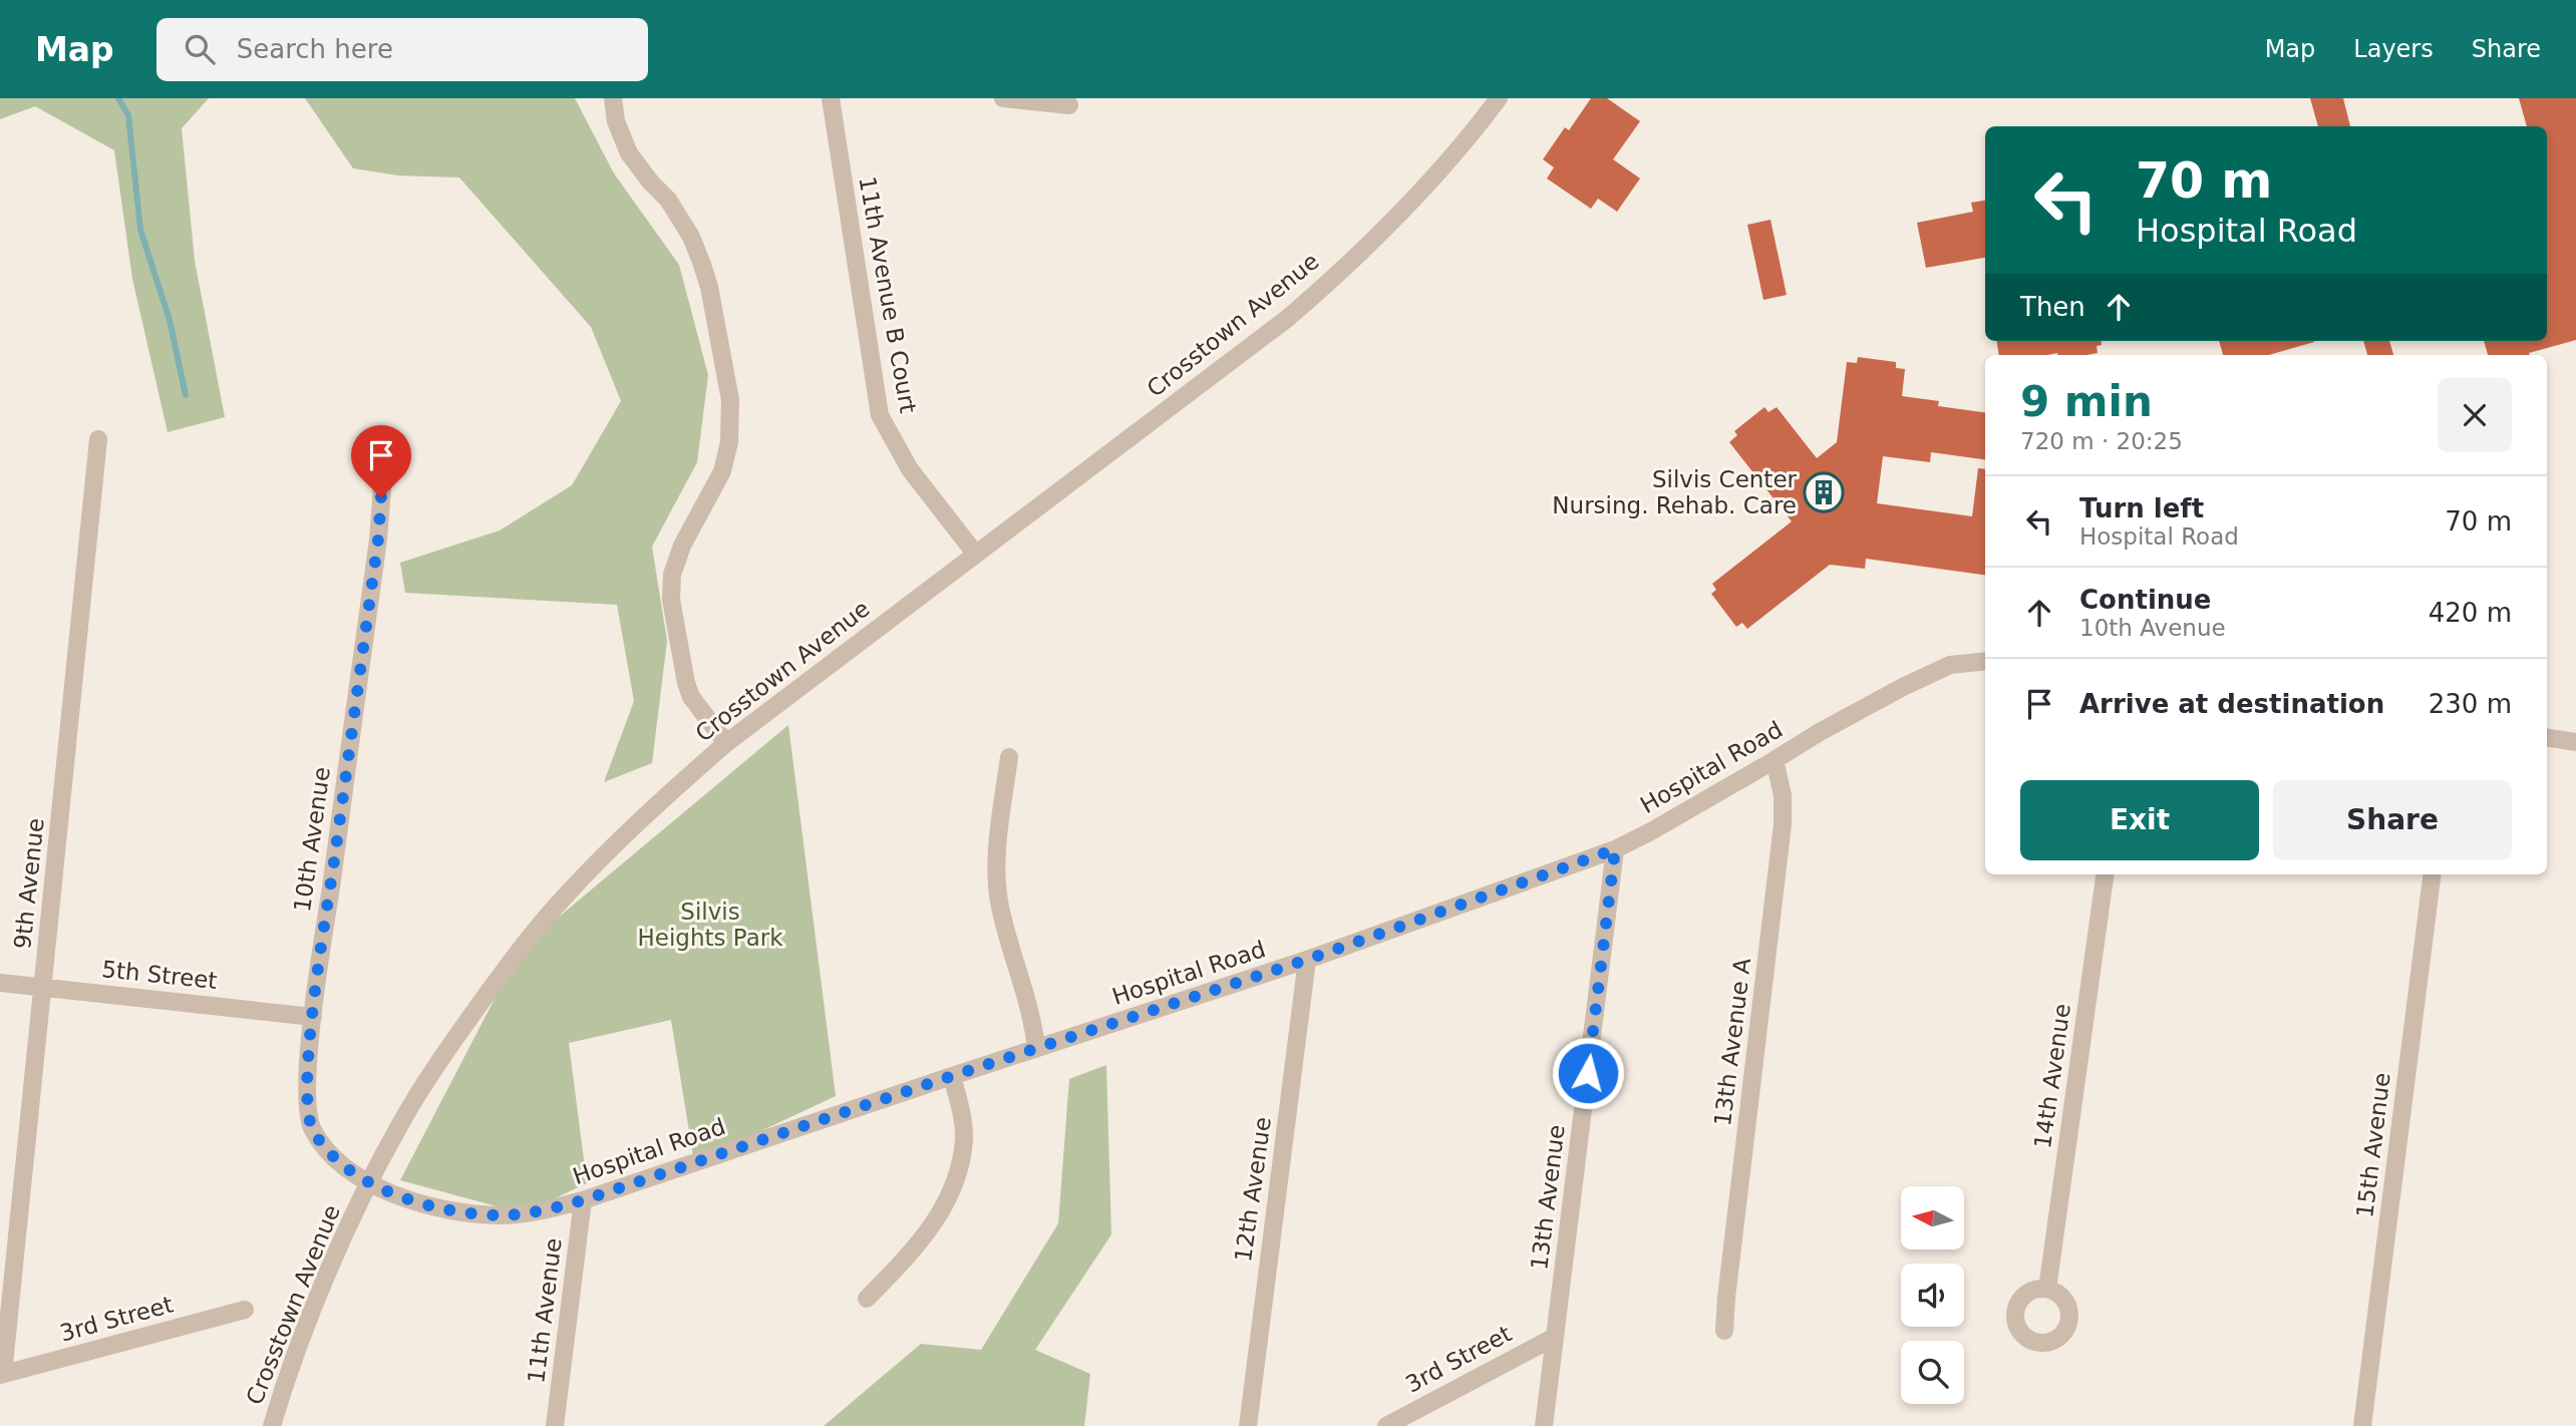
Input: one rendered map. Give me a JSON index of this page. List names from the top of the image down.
{
  "streets": {
    "street": [
      "11th Avenue B Court",
      "Crosstown Avenue",
      "Hospital Road",
      "10th Avenue",
      "9th Avenue",
      "5th Street",
      "13th Avenue A",
      "14th Avenue",
      "15th Avenue",
      "12th Avenue",
      "13th Avenue",
      "11th Avenue",
      "3rd Street"
    ]
  },
  "crossings": [
    ["11th Avenue B Court", "Crosstown Avenue"],
    ["Crosstown Avenue", "Hospital Road"],
    ["Crosstown Avenue", "10th Avenue"],
    ["Hospital Road", "10th Avenue"],
    ["Hospital Road", "13th Avenue A"],
    ["Hospital Road", "12th Avenue"],
    ["Hospital Road", "13th Avenue"],
    ["Hospital Road", "11th Avenue"],
    ["10th Avenue", "5th Street"],
    ["9th Avenue", "5th Street"],
    ["9th Avenue", "3rd Street"],
    ["13th Avenue", "3rd Street"]
  ],
  "parks": ["Silvis Heights Park"],
  "places": {
    "building": ["Silvis Center Nursing. Rehab. Care"]
  },
  "north": "left",
  "page": {
    "header": "Map",
    "search": "Search here",
    "nav": ["Map", "Layers", "Share"],
    "turn": ["70 m", "Hospital Road"],
    "then": "Then",
    "heading": ["9 min", "720 m · 20:25"],
    "list": [
      {
        "name": "Turn left",
        "note": "Hospital Road",
        "value": "70 m"
      },
      {
        "name": "Continue",
        "note": "10th Avenue",
        "value": "420 m"
      },
      {
        "name": "Arrive at destination",
        "value": "230 m"
      }
    ],
    "buttons": ["Exit", "Share"]
  }
}
